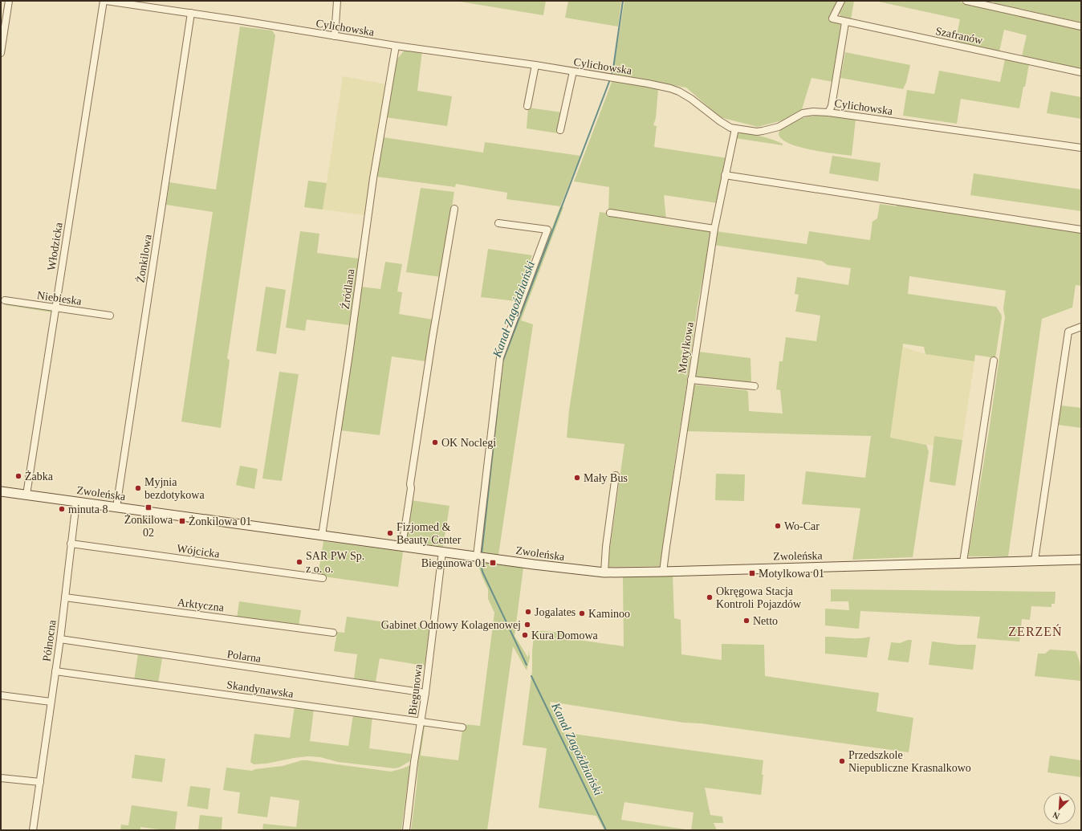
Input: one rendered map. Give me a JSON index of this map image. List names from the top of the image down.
{
  "streets": {
    "street": [
      "Cylichowska",
      "Szafranów",
      "Włodzicka",
      "Żonkilowa",
      "Źródlana",
      "Niebieska",
      "Motylkowa",
      "Zwoleńska",
      "Wójcicka",
      "Arktyczna",
      "Północna",
      "Polarna",
      "Skandynawska",
      "Biegunowa"
    ]
  },
  "crossings": [
    ["Cylichowska", "Żonkilowa"],
    ["Cylichowska", "Źródlana"],
    ["Cylichowska", "Motylkowa"],
    ["Włodzicka", "Niebieska"],
    ["Włodzicka", "Zwoleńska"],
    ["Żonkilowa", "Zwoleńska"],
    ["Źródlana", "Zwoleńska"],
    ["Motylkowa", "Zwoleńska"],
    ["Zwoleńska", "Północna"],
    ["Zwoleńska", "Biegunowa"],
    ["Wójcicka", "Północna"],
    ["Arktyczna", "Północna"],
    ["Północna", "Polarna"],
    ["Północna", "Skandynawska"],
    ["Polarna", "Biegunowa"],
    ["Skandynawska", "Biegunowa"]
  ],
  "districts": ["ZERZEŃ"],
  "water": ["Kanał Zagoździański"],
  "places": {
    "other": [
      "OK Noclegi",
      "Żabka",
      "Mały Bus",
      "Myjnia bezdotykowa",
      "minuta 8",
      "Wo-Car",
      "Fizjomed & Beauty Center",
      "SAR PW Sp. z o. o.",
      "Okręgowa Stacja Kontroli Pojazdów",
      "Jogalates",
      "Kaminoo",
      "Netto",
      "Gabinet Odnowy Kolagenowej",
      "Kura Domowa",
      "Przedszkole Niepubliczne Krasnalkowo"
    ],
    "transit": [
      "Żonkilowa 02",
      "Żonkilowa 01",
      "Biegunowa 01",
      "Motylkowa 01"
    ]
  },
  "north": "bottom left"
}
